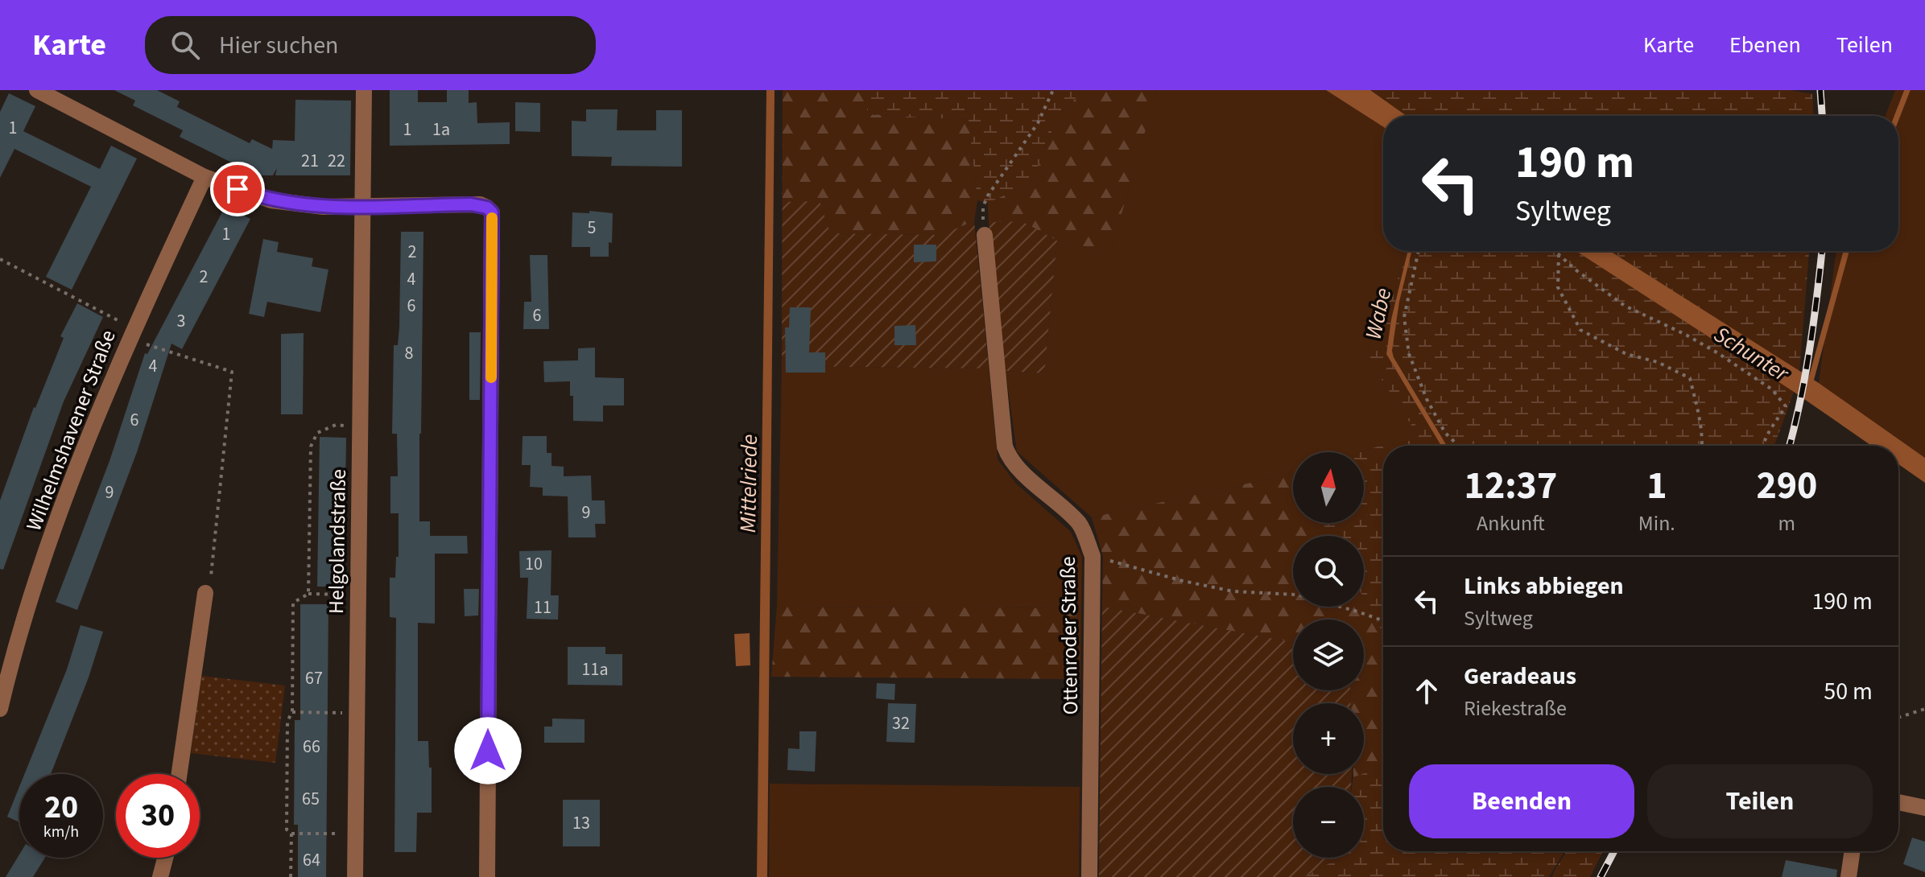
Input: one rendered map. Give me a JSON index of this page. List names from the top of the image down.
{
  "streets": {
    "street": ["Wilhelmshavener Straße", "Helgolandstraße", "Ottenroder Straße"]
  },
  "water": ["Wabe", "Schunter", "Mittelriede"],
  "house_numbers": [
    "1",
    "1",
    "1a",
    "21",
    "22",
    "5",
    "1",
    "2",
    "2",
    "4",
    "6",
    "6",
    "3",
    "8",
    "4",
    "6",
    "9",
    "9",
    "10",
    "11",
    "11a",
    "67",
    "32",
    "66",
    "65",
    "13",
    "64"
  ],
  "north": "top",
  "page": {
    "header": "Karte",
    "search": "Hier suchen",
    "nav": ["Karte", "Ebenen", "Teilen"],
    "turn": ["190 m", "Syltweg"],
    "eta": [
      "12:37",
      "Ankunft",
      "1",
      "Min.",
      "290",
      "m"
    ],
    "map_buttons": ["+", "−"],
    "list": [
      {
        "name": "Links abbiegen",
        "note": "Syltweg",
        "value": "190 m"
      },
      {
        "name": "Geradeaus",
        "note": "Riekestraße",
        "value": "50 m"
      }
    ],
    "buttons": ["Beenden", "Teilen"],
    "speed": "20 km/h",
    "limit": "30"
  }
}
